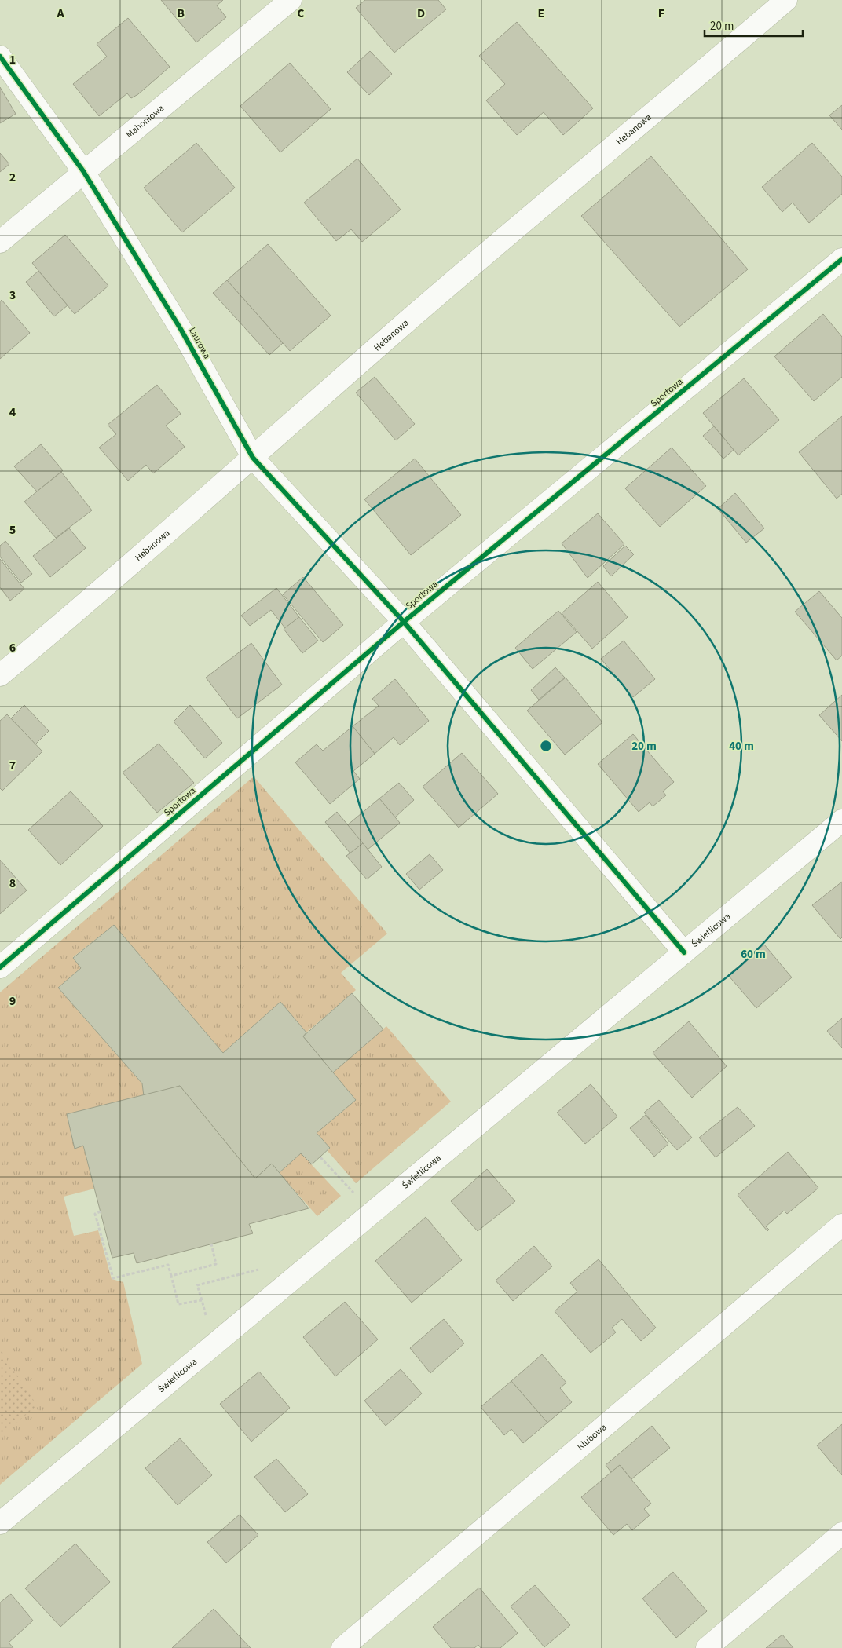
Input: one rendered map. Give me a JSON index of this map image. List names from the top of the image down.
{
  "streets": {
    "street": [
      "Mahoniowa",
      "Hebanowa",
      "Laurowa",
      "Sportowa",
      "Świetlicowa",
      "Klubowa"
    ]
  },
  "crossings": [
    ["Mahoniowa", "Laurowa"],
    ["Hebanowa", "Laurowa"],
    ["Laurowa", "Sportowa"],
    ["Laurowa", "Świetlicowa"]
  ],
  "scale_bar": "20 m",
  "grid": {
    "columns": [
      "A",
      "B",
      "C",
      "D",
      "E",
      "F"
    ],
    "rows": [
      "1",
      "2",
      "3",
      "4",
      "5",
      "6",
      "7",
      "8",
      "9"
    ]
  },
  "rings": ["20 m", "40 m", "60 m"]
}
